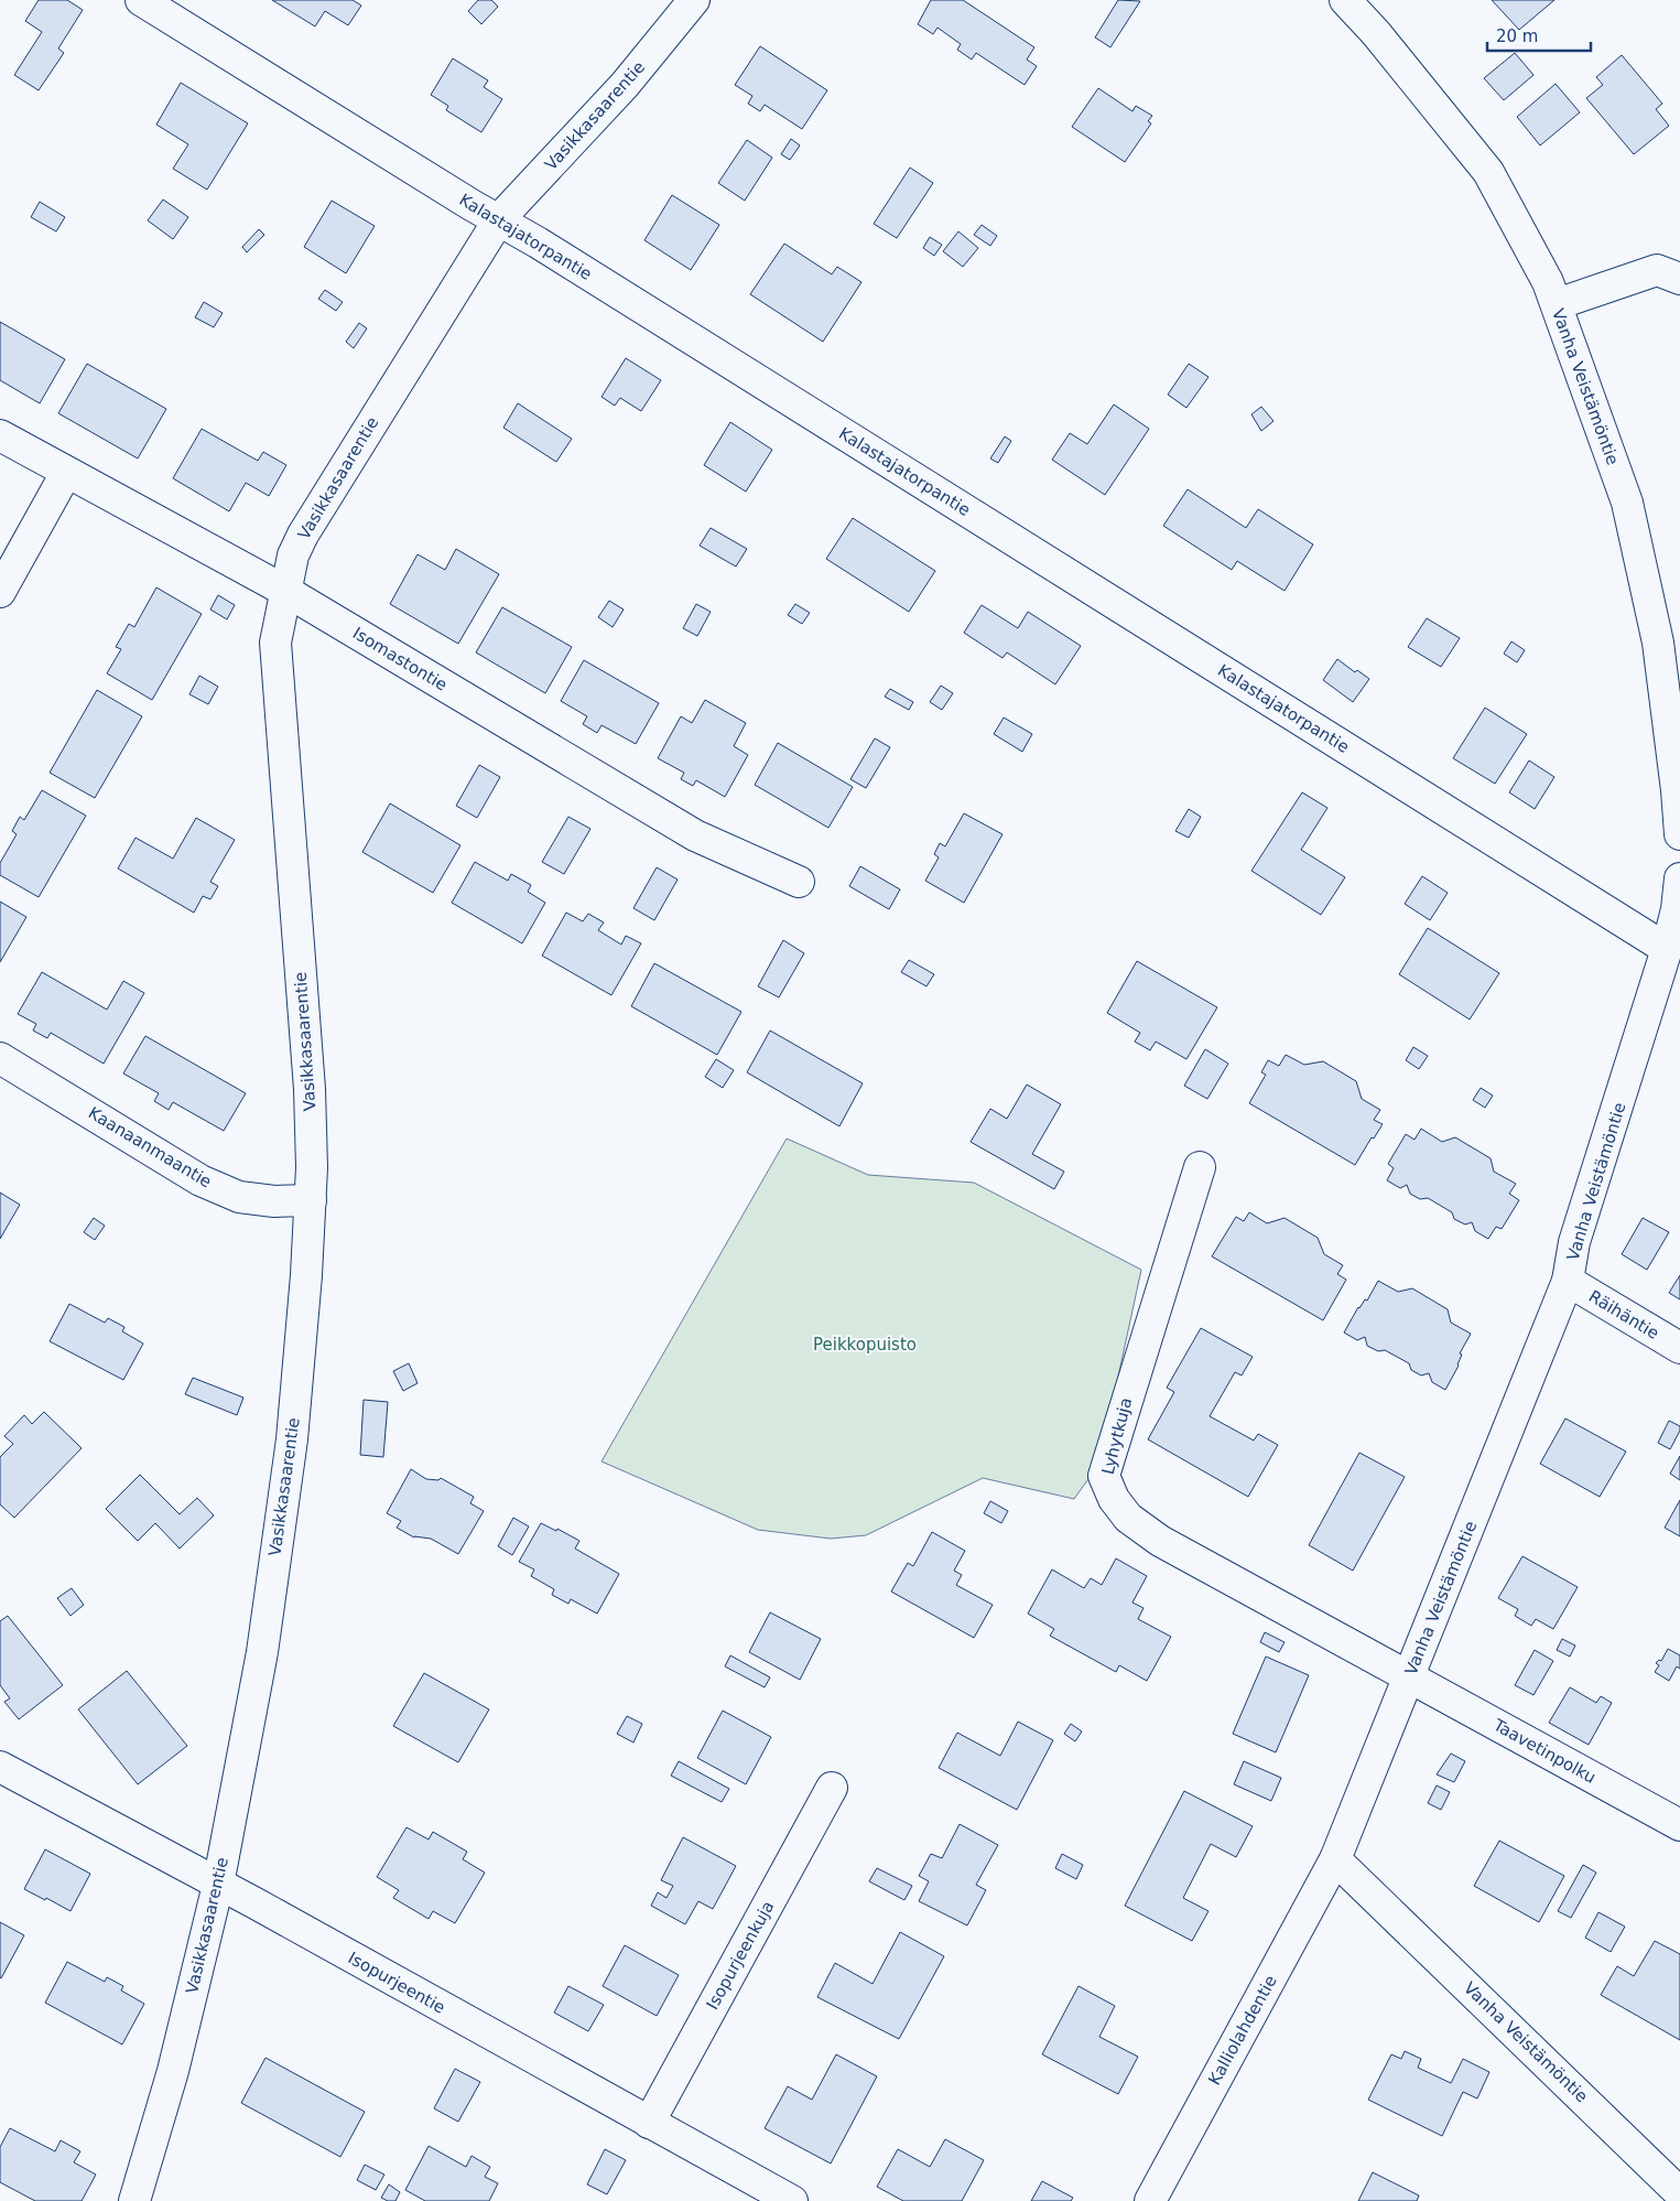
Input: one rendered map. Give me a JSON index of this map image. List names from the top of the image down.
{
  "streets": {
    "street": [
      "Vasikkasaarentie",
      "Kalastajatorpantie",
      "Vanha Veistämöntie",
      "Isomastontie",
      "Kaanaanmaantie",
      "Räihäntie",
      "Lyhytkuja",
      "Taavetinpolku",
      "Isopurjeenkuja",
      "Isopurjeentie",
      "Kalliolahdentie"
    ]
  },
  "crossings": [
    ["Vasikkasaarentie", "Kalastajatorpantie"],
    ["Vasikkasaarentie", "Isomastontie"],
    ["Vasikkasaarentie", "Kaanaanmaantie"],
    ["Vasikkasaarentie", "Isopurjeentie"],
    ["Kalastajatorpantie", "Vanha Veistämöntie"],
    ["Vanha Veistämöntie", "Räihäntie"],
    ["Vanha Veistämöntie", "Lyhytkuja"],
    ["Vanha Veistämöntie", "Taavetinpolku"],
    ["Vanha Veistämöntie", "Kalliolahdentie"],
    ["Lyhytkuja", "Taavetinpolku"],
    ["Isopurjeenkuja", "Isopurjeentie"]
  ],
  "parks": ["Peikkopuisto"],
  "scale_bar": "20 m"
}
